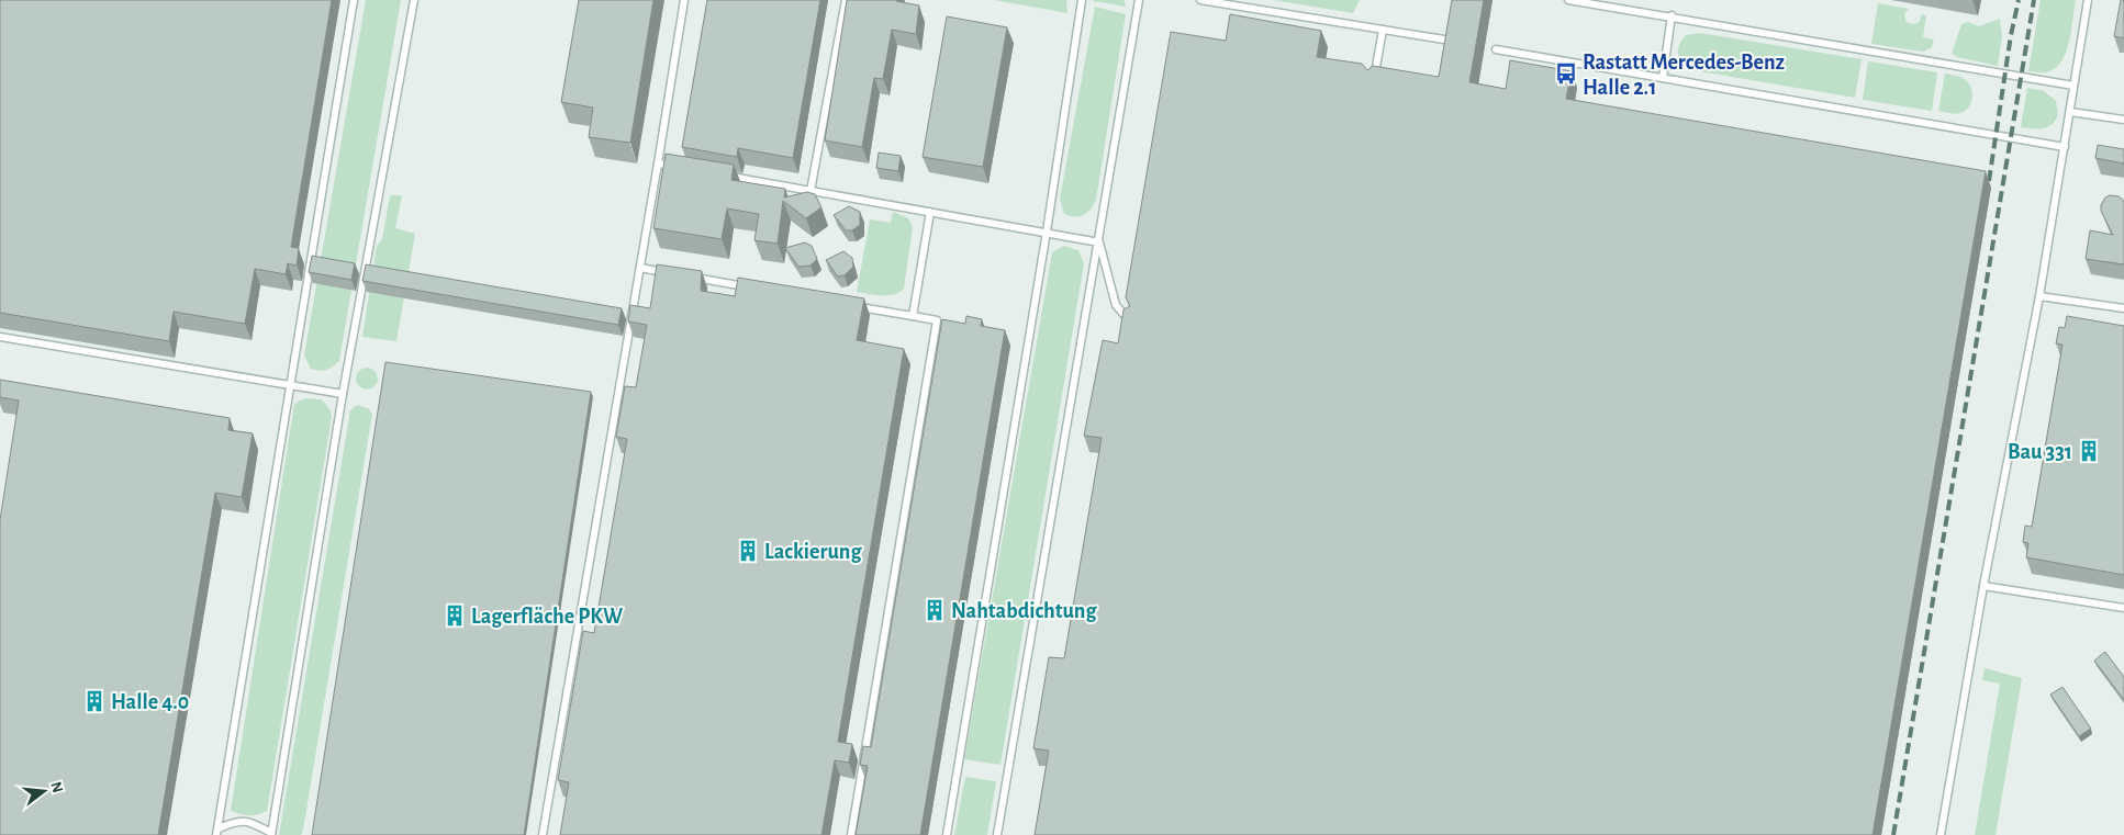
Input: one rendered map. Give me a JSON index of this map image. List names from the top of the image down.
{
  "places": {
    "bus stop": ["Rastatt Mercedes-Benz Halle 2.1"],
    "building": [
      "Bau 331",
      "Lackierung",
      "Nahtabdichtung",
      "Lagerfläche PKW",
      "Halle 4.0"
    ]
  },
  "north": "right"
}
